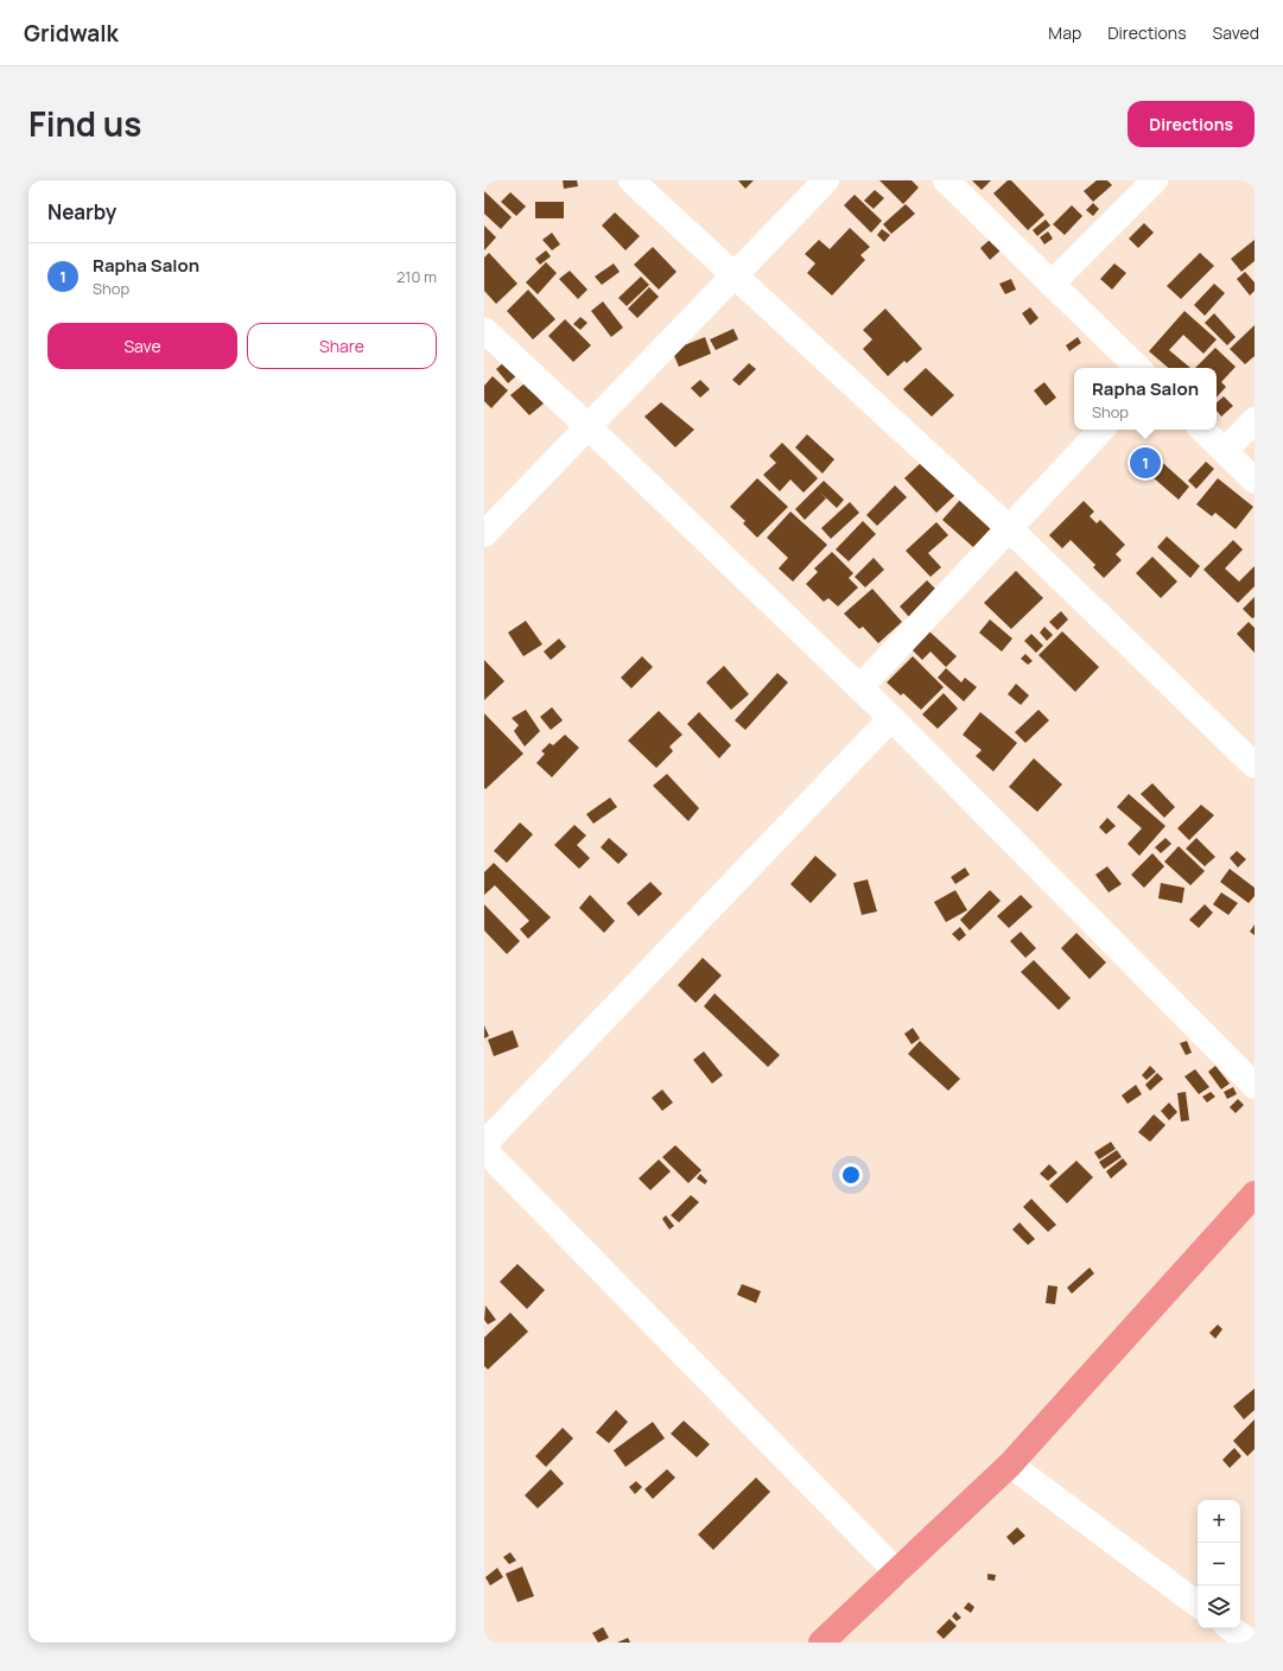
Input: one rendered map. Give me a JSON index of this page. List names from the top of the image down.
{
  "page": {
    "header": "Gridwalk",
    "nav": ["Map", "Directions", "Saved"],
    "title": "Find us",
    "buttons": [
      "Directions",
      ["Save", "Share"]
    ],
    "heading": "Nearby",
    "list": [
      {
        "mark": "1",
        "name": "Rapha Salon",
        "note": "Shop",
        "value": "210 m"
      }
    ],
    "popup": ["Rapha Salon", "Shop"],
    "pins": "1",
    "map_buttons": ["+", "−"]
  }
}
